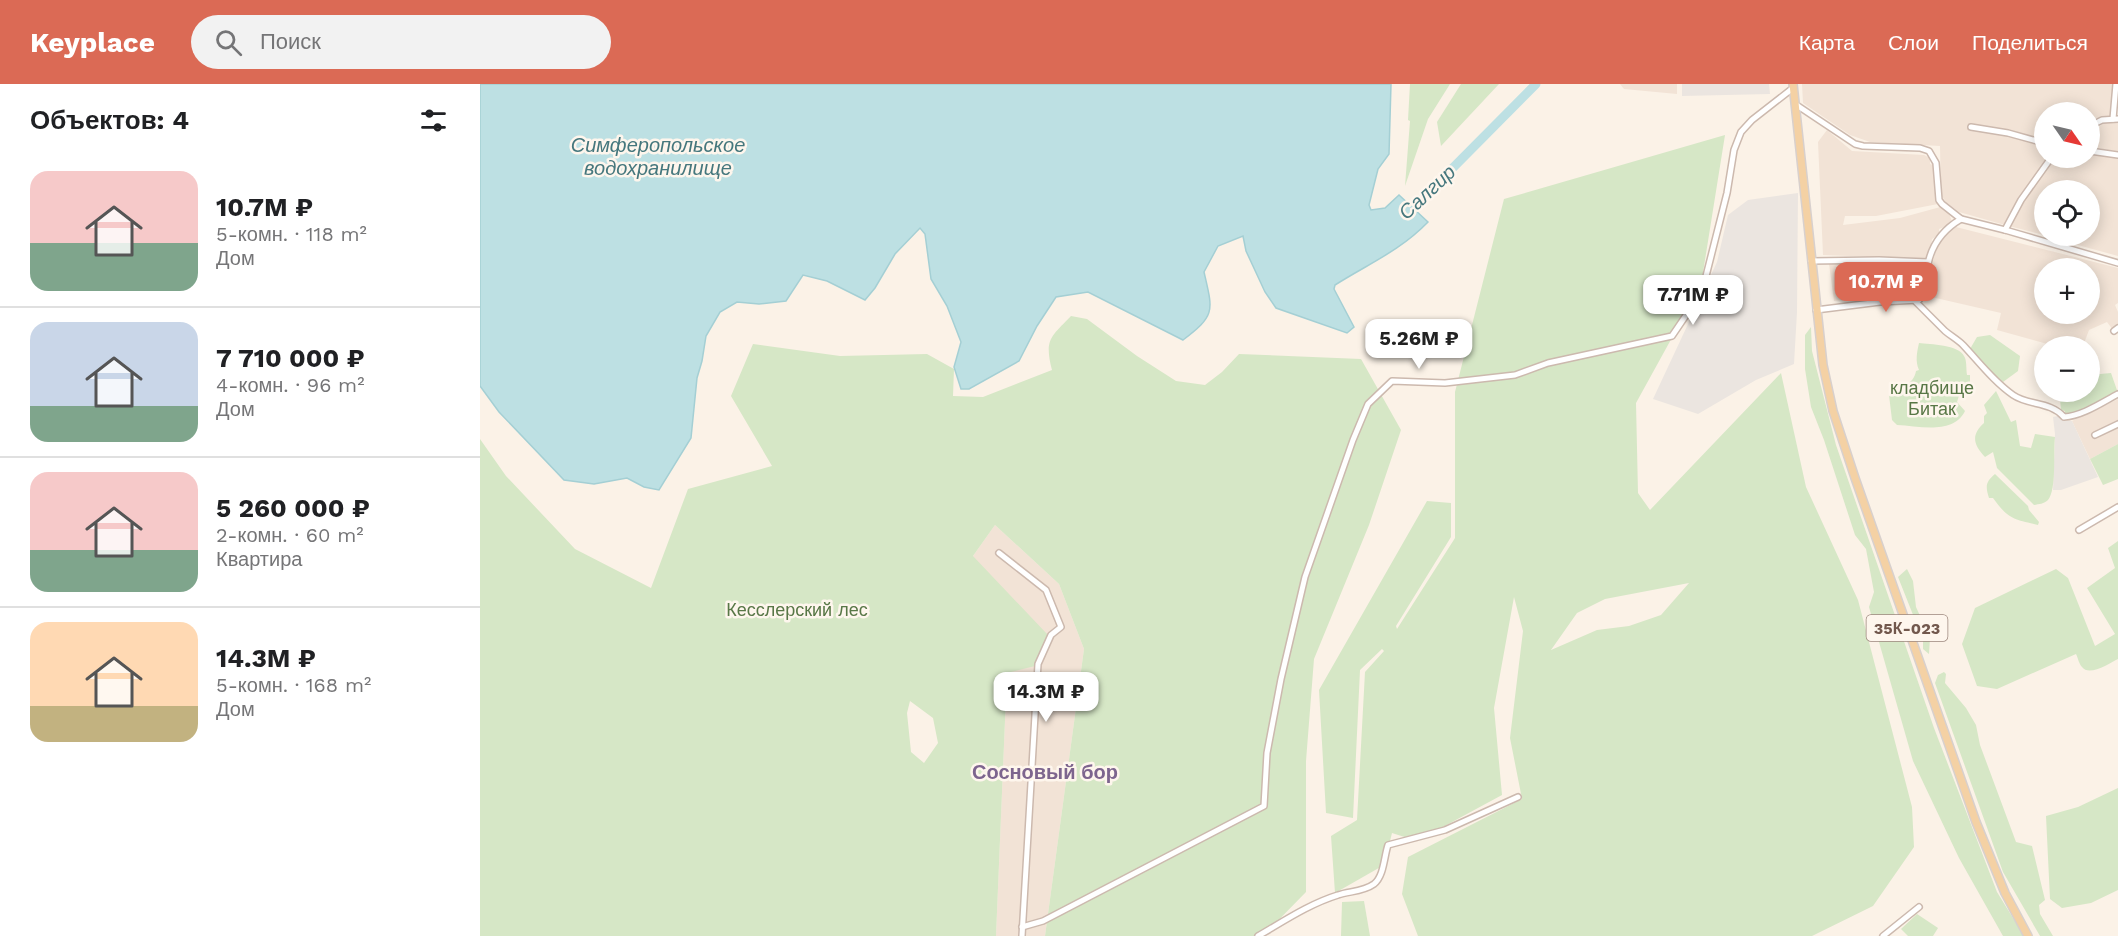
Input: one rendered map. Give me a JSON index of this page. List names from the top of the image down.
{
  "streets": {
    "main road": ["35К-023"]
  },
  "districts": ["Сосновый бор"],
  "water": ["Симферопольское водохранилище", "Салгир"],
  "parks": ["кладбище Битак", "Кесслерский лес"],
  "north": "bottom right",
  "page": {
    "header": "Keyplace",
    "search": "Поиск",
    "nav": ["Карта", "Слои", "Поделиться"],
    "heading": "Объектов: 4",
    "map_buttons": ["+", "−"],
    "list": [
      {
        "name": "10.7M ₽",
        "note": "5-комн. · 118 m² · Дом"
      },
      {
        "name": "7 710 000 ₽",
        "note": "4-комн. · 96 m² · Дом"
      },
      {
        "name": "5 260 000 ₽",
        "note": "2-комн. · 60 m² · Квартира"
      },
      {
        "name": "14.3M ₽",
        "note": "5-комн. · 168 m² · Дом"
      }
    ],
    "price": [
      "10.7M ₽",
      "7.71M ₽",
      "5.26M ₽",
      "14.3M ₽"
    ]
  }
}
